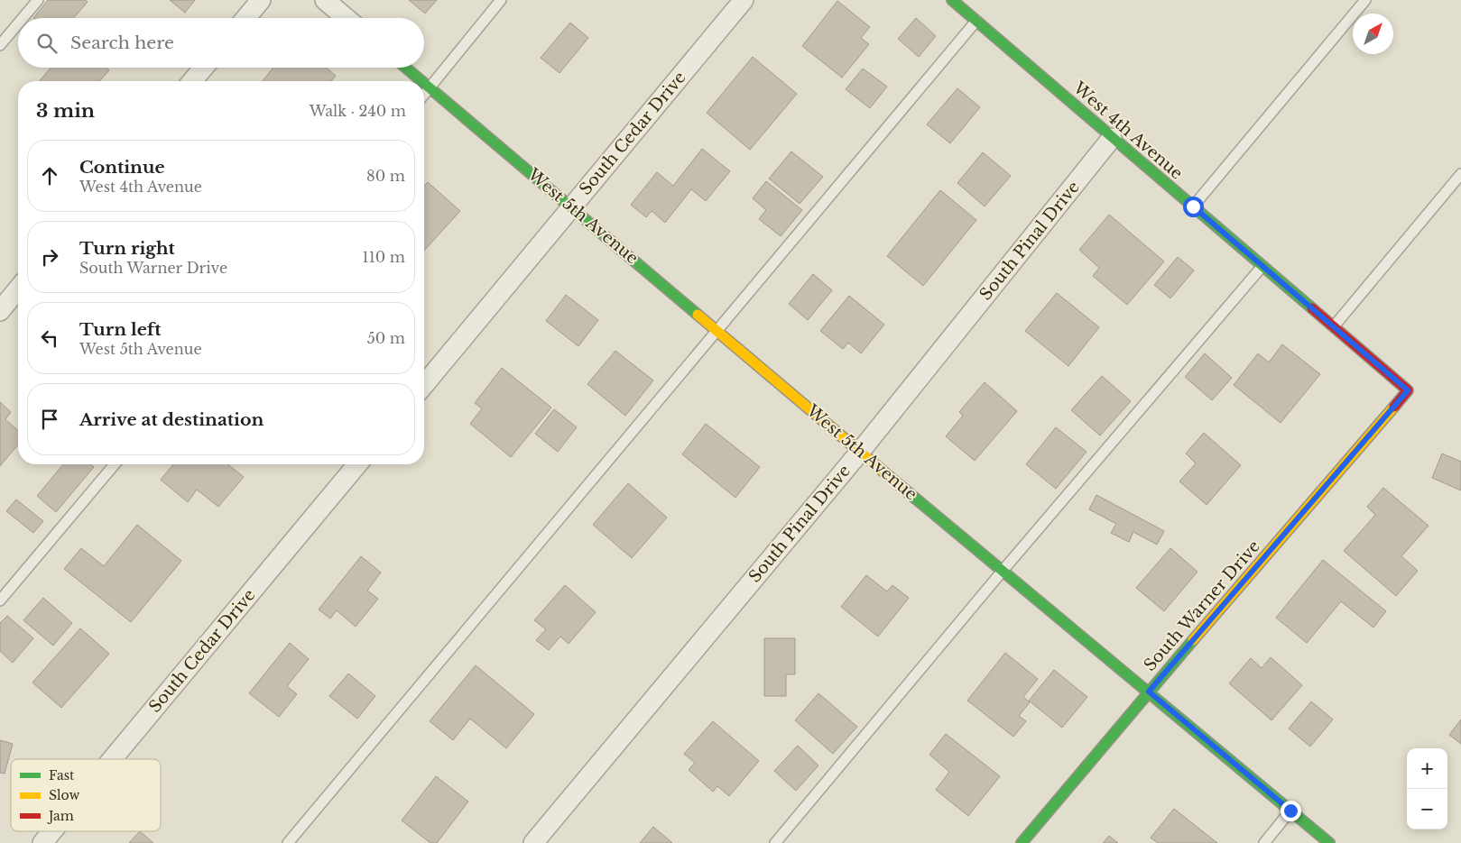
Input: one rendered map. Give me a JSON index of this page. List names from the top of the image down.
{
  "streets": {
    "street": [
      "West 4th Avenue",
      "South Cedar Drive",
      "West 5th Avenue",
      "South Pinal Drive",
      "South Warner Drive"
    ]
  },
  "crossings": [
    ["West 4th Avenue", "South Pinal Drive"],
    ["West 4th Avenue", "South Warner Drive"],
    ["South Cedar Drive", "West 5th Avenue"],
    ["West 5th Avenue", "South Pinal Drive"],
    ["West 5th Avenue", "South Warner Drive"]
  ],
  "legend": ["Fast", "Slow", "Jam"],
  "north": "top right",
  "page": {
    "search": "Search here",
    "heading": ["3 min", "Walk · 240 m"],
    "list": [
      ["Continue", "West 4th Avenue", "80 m"],
      ["Turn right", "South Warner Drive", "110 m"],
      ["Turn left", "West 5th Avenue", "50 m"],
      "Arrive at destination"
    ],
    "map_buttons": ["+", "−"]
  }
}
